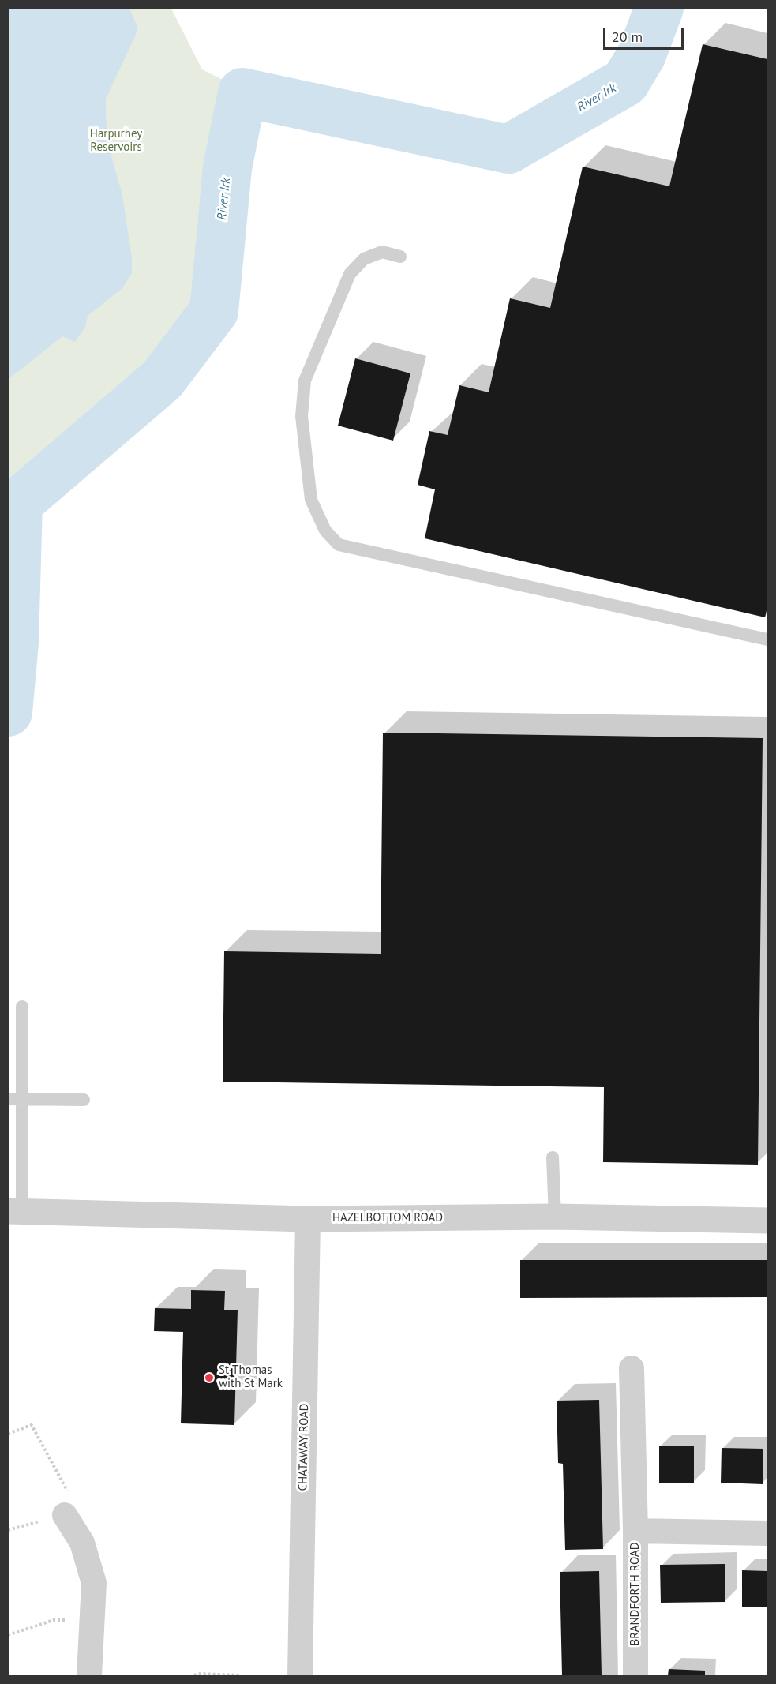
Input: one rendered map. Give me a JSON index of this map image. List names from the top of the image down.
{
  "streets": {
    "street": ["HAZELBOTTOM ROAD", "CHATAWAY ROAD", "BRANDFORTH ROAD"]
  },
  "crossings": [
    ["HAZELBOTTOM ROAD", "CHATAWAY ROAD"]
  ],
  "water": ["River Irk"],
  "parks": ["Harpurhey Reservoirs"],
  "places": ["St Thomas with St Mark"],
  "scale_bar": "20 m"
}
